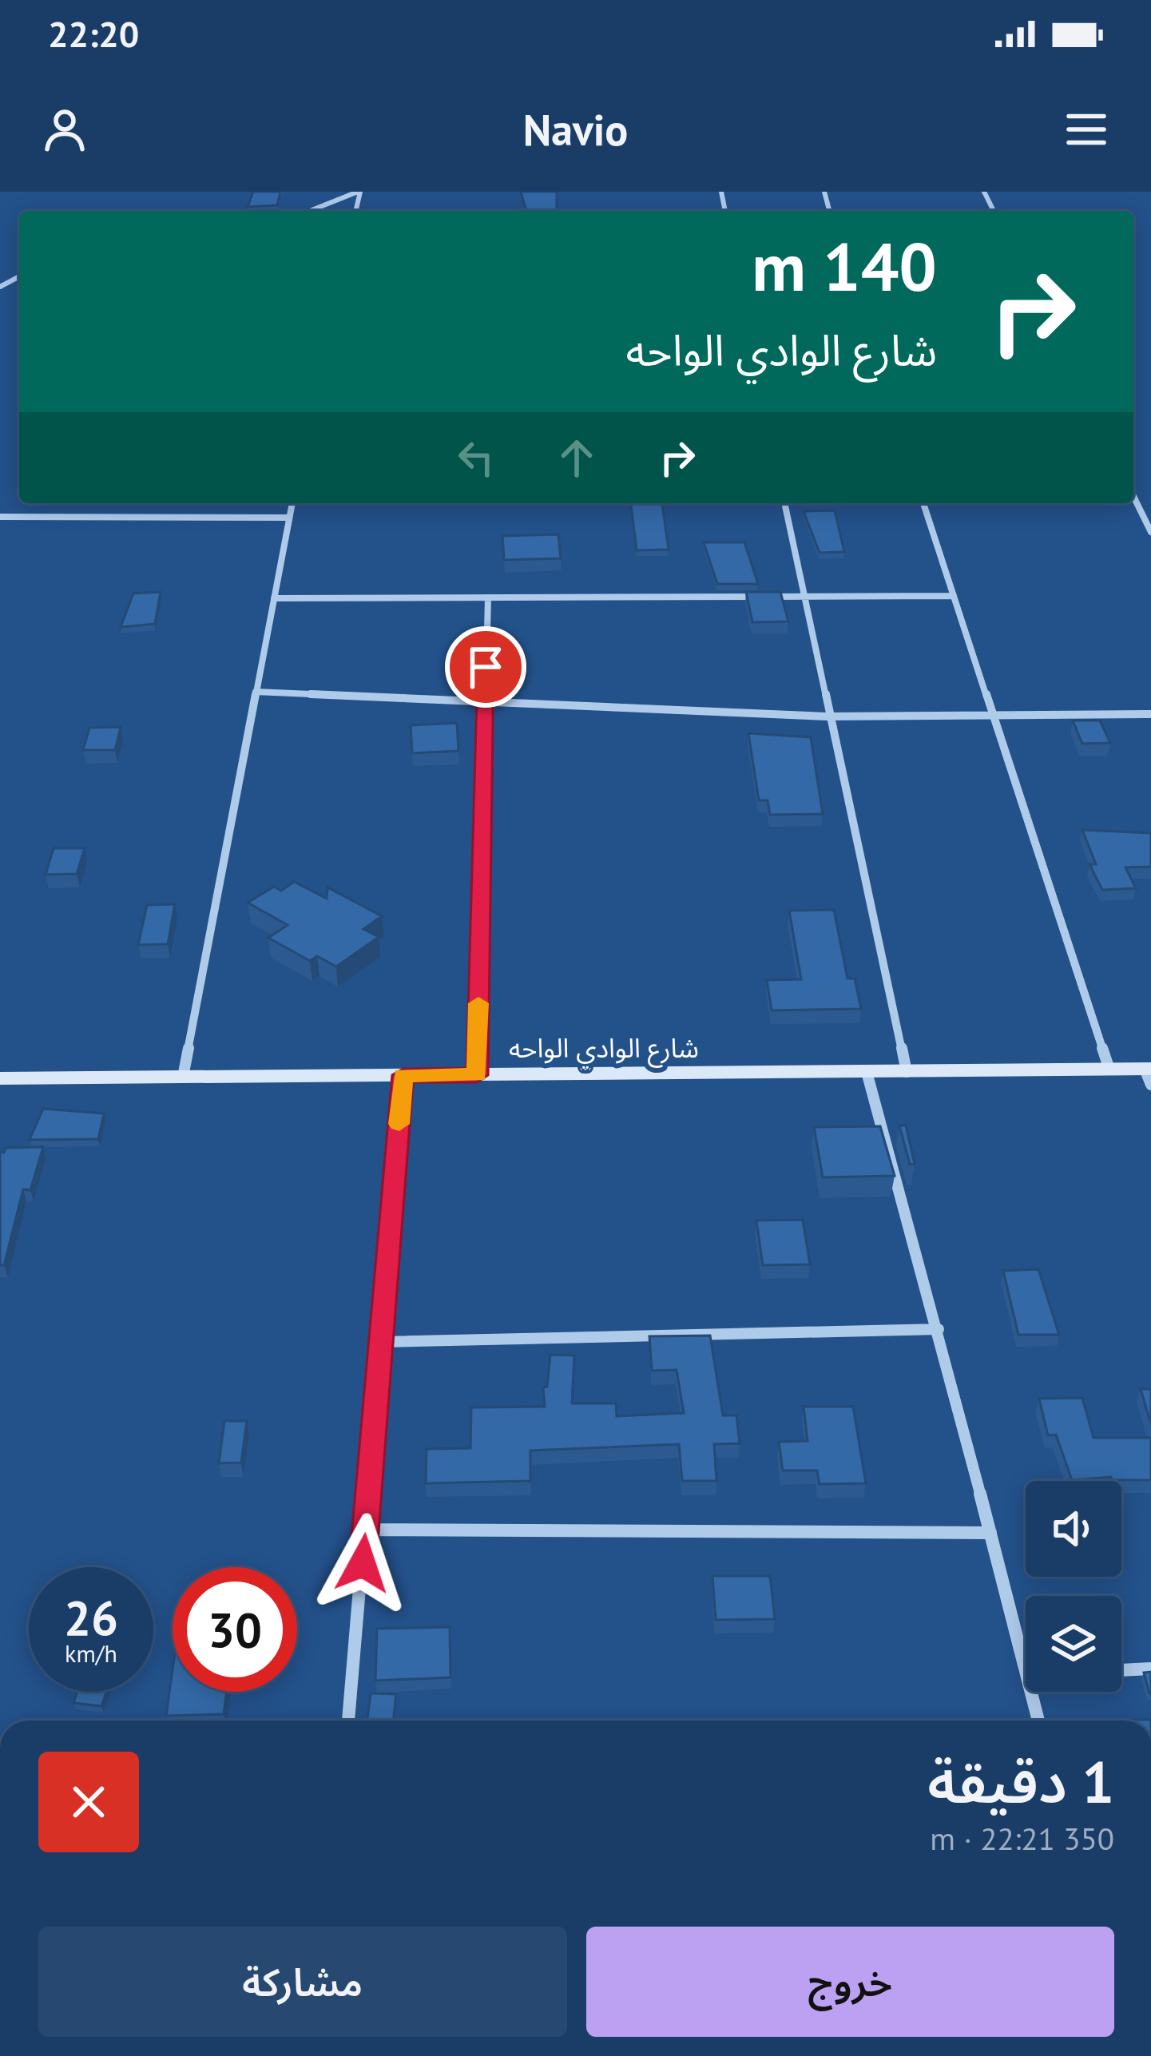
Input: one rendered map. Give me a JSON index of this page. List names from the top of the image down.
{
  "streets": {
    "main road": ["شارع الوادي الواحه"]
  },
  "page": {
    "status": "22:20",
    "header": "Navio",
    "turn": ["140 m", "شارع الوادي الواحه"],
    "speed": "26 km/h",
    "limit": "30",
    "heading": ["1 دقيقة", "350 m · 22:21"],
    "buttons": ["خروج", "مشاركة"]
  }
}
